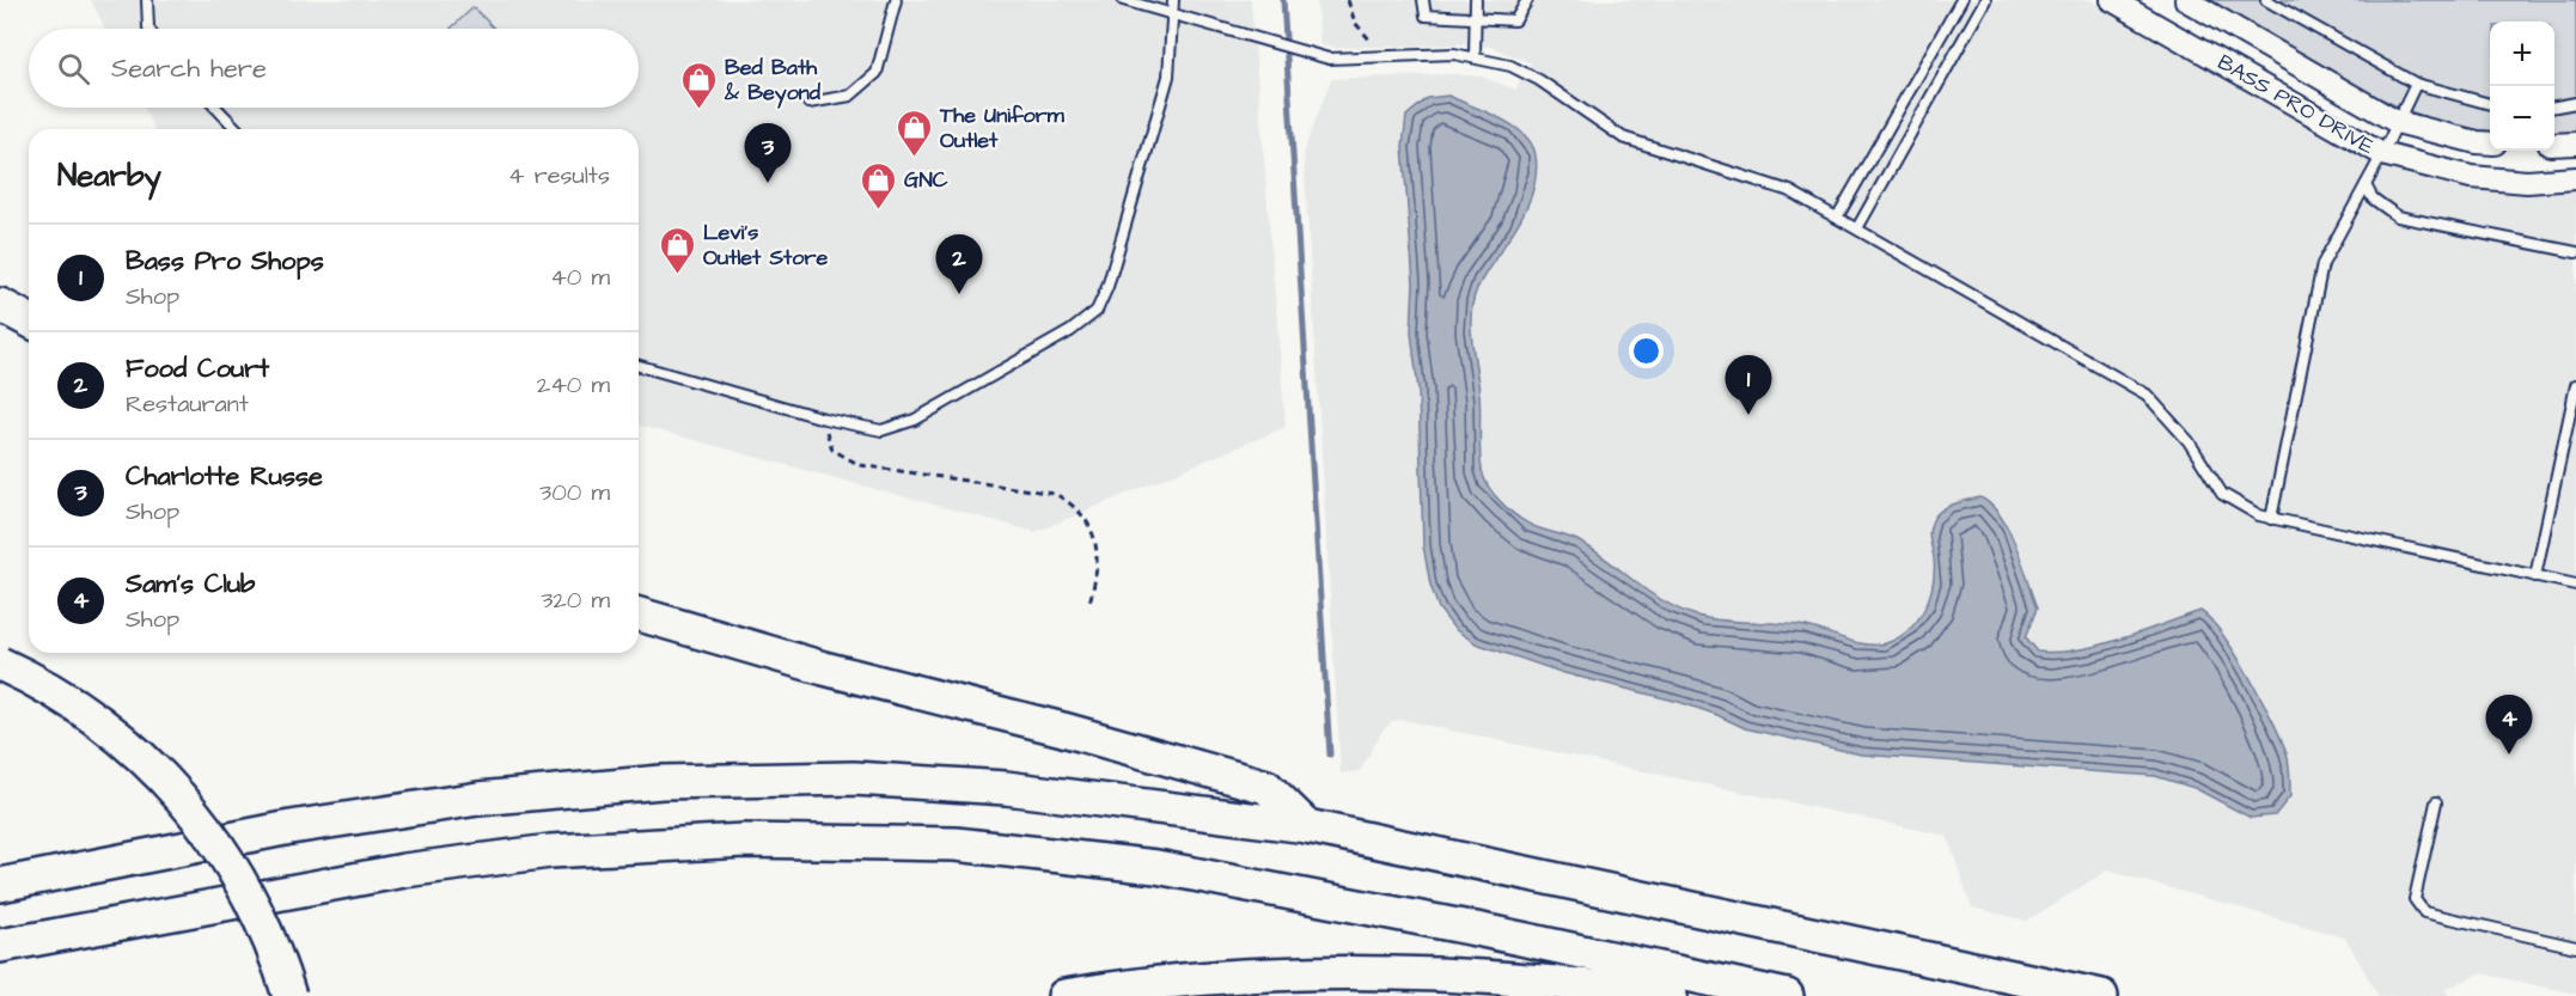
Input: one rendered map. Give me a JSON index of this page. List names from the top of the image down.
{
  "streets": {
    "street": ["BASS PRO DRIVE"]
  },
  "places": {
    "shop": [
      "Bed Bath & Beyond",
      "The Uniform Outlet",
      "GNC",
      "Levi's Outlet Store"
    ]
  },
  "page": {
    "map_buttons": ["+", "−"],
    "search": "Search here",
    "pins": [
      "3",
      "2",
      "1",
      "4"
    ],
    "heading": ["Nearby", "4 results"],
    "list": [
      {
        "mark": "1",
        "name": "Bass Pro Shops",
        "note": "Shop",
        "value": "40 m"
      },
      {
        "mark": "2",
        "name": "Food Court",
        "note": "Restaurant",
        "value": "240 m"
      },
      {
        "mark": "3",
        "name": "Charlotte Russe",
        "note": "Shop",
        "value": "300 m"
      },
      {
        "mark": "4",
        "name": "Sam's Club",
        "note": "Shop",
        "value": "320 m"
      }
    ]
  }
}
